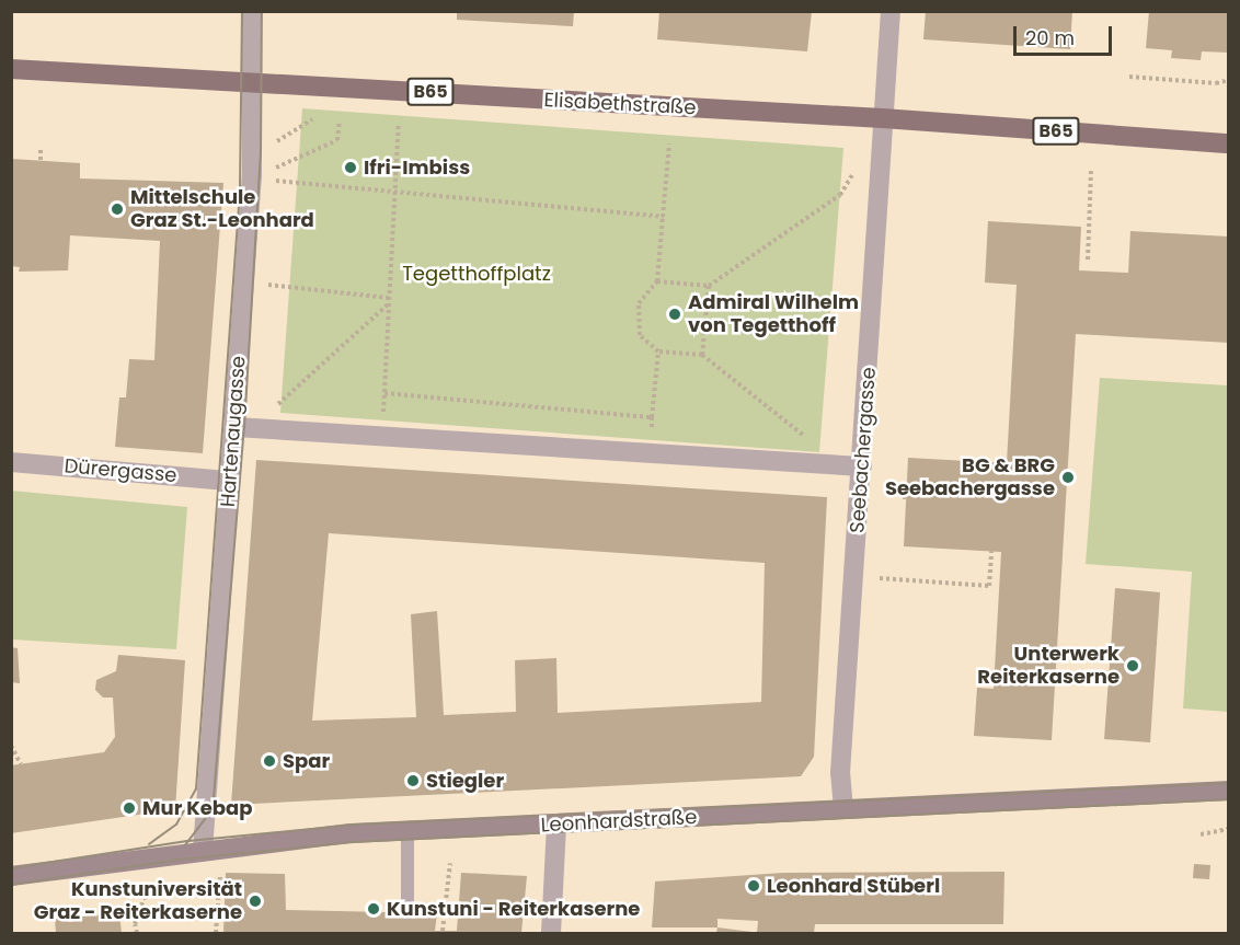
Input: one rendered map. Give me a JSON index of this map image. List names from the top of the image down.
{
  "streets": {
    "main road": ["B65", "Elisabethstraße", "Leonhardstraße"],
    "street": ["Hartenaugasse", "Seebachergasse", "Dürergasse"]
  },
  "crossings": [
    ["Elisabethstraße", "Hartenaugasse"],
    ["Elisabethstraße", "Seebachergasse"],
    ["Hartenaugasse", "Dürergasse"],
    ["Hartenaugasse", "Leonhardstraße"],
    ["Seebachergasse", "Leonhardstraße"]
  ],
  "parks": ["Tegetthoffplatz"],
  "places": [
    "Ifri-Imbiss",
    "Mittelschule Graz St.-Leonhard",
    "Admiral Wilhelm von Tegetthoff",
    "BG & BRG Seebachergasse",
    "Unterwerk Reiterkaserne",
    "Spar",
    "Stiegler",
    "Mur Kebap",
    "Leonhard Stüberl",
    "Kunstuniversität Graz - Reiterkaserne",
    "Kunstuni - Reiterkaserne"
  ],
  "scale_bar": "20 m"
}
